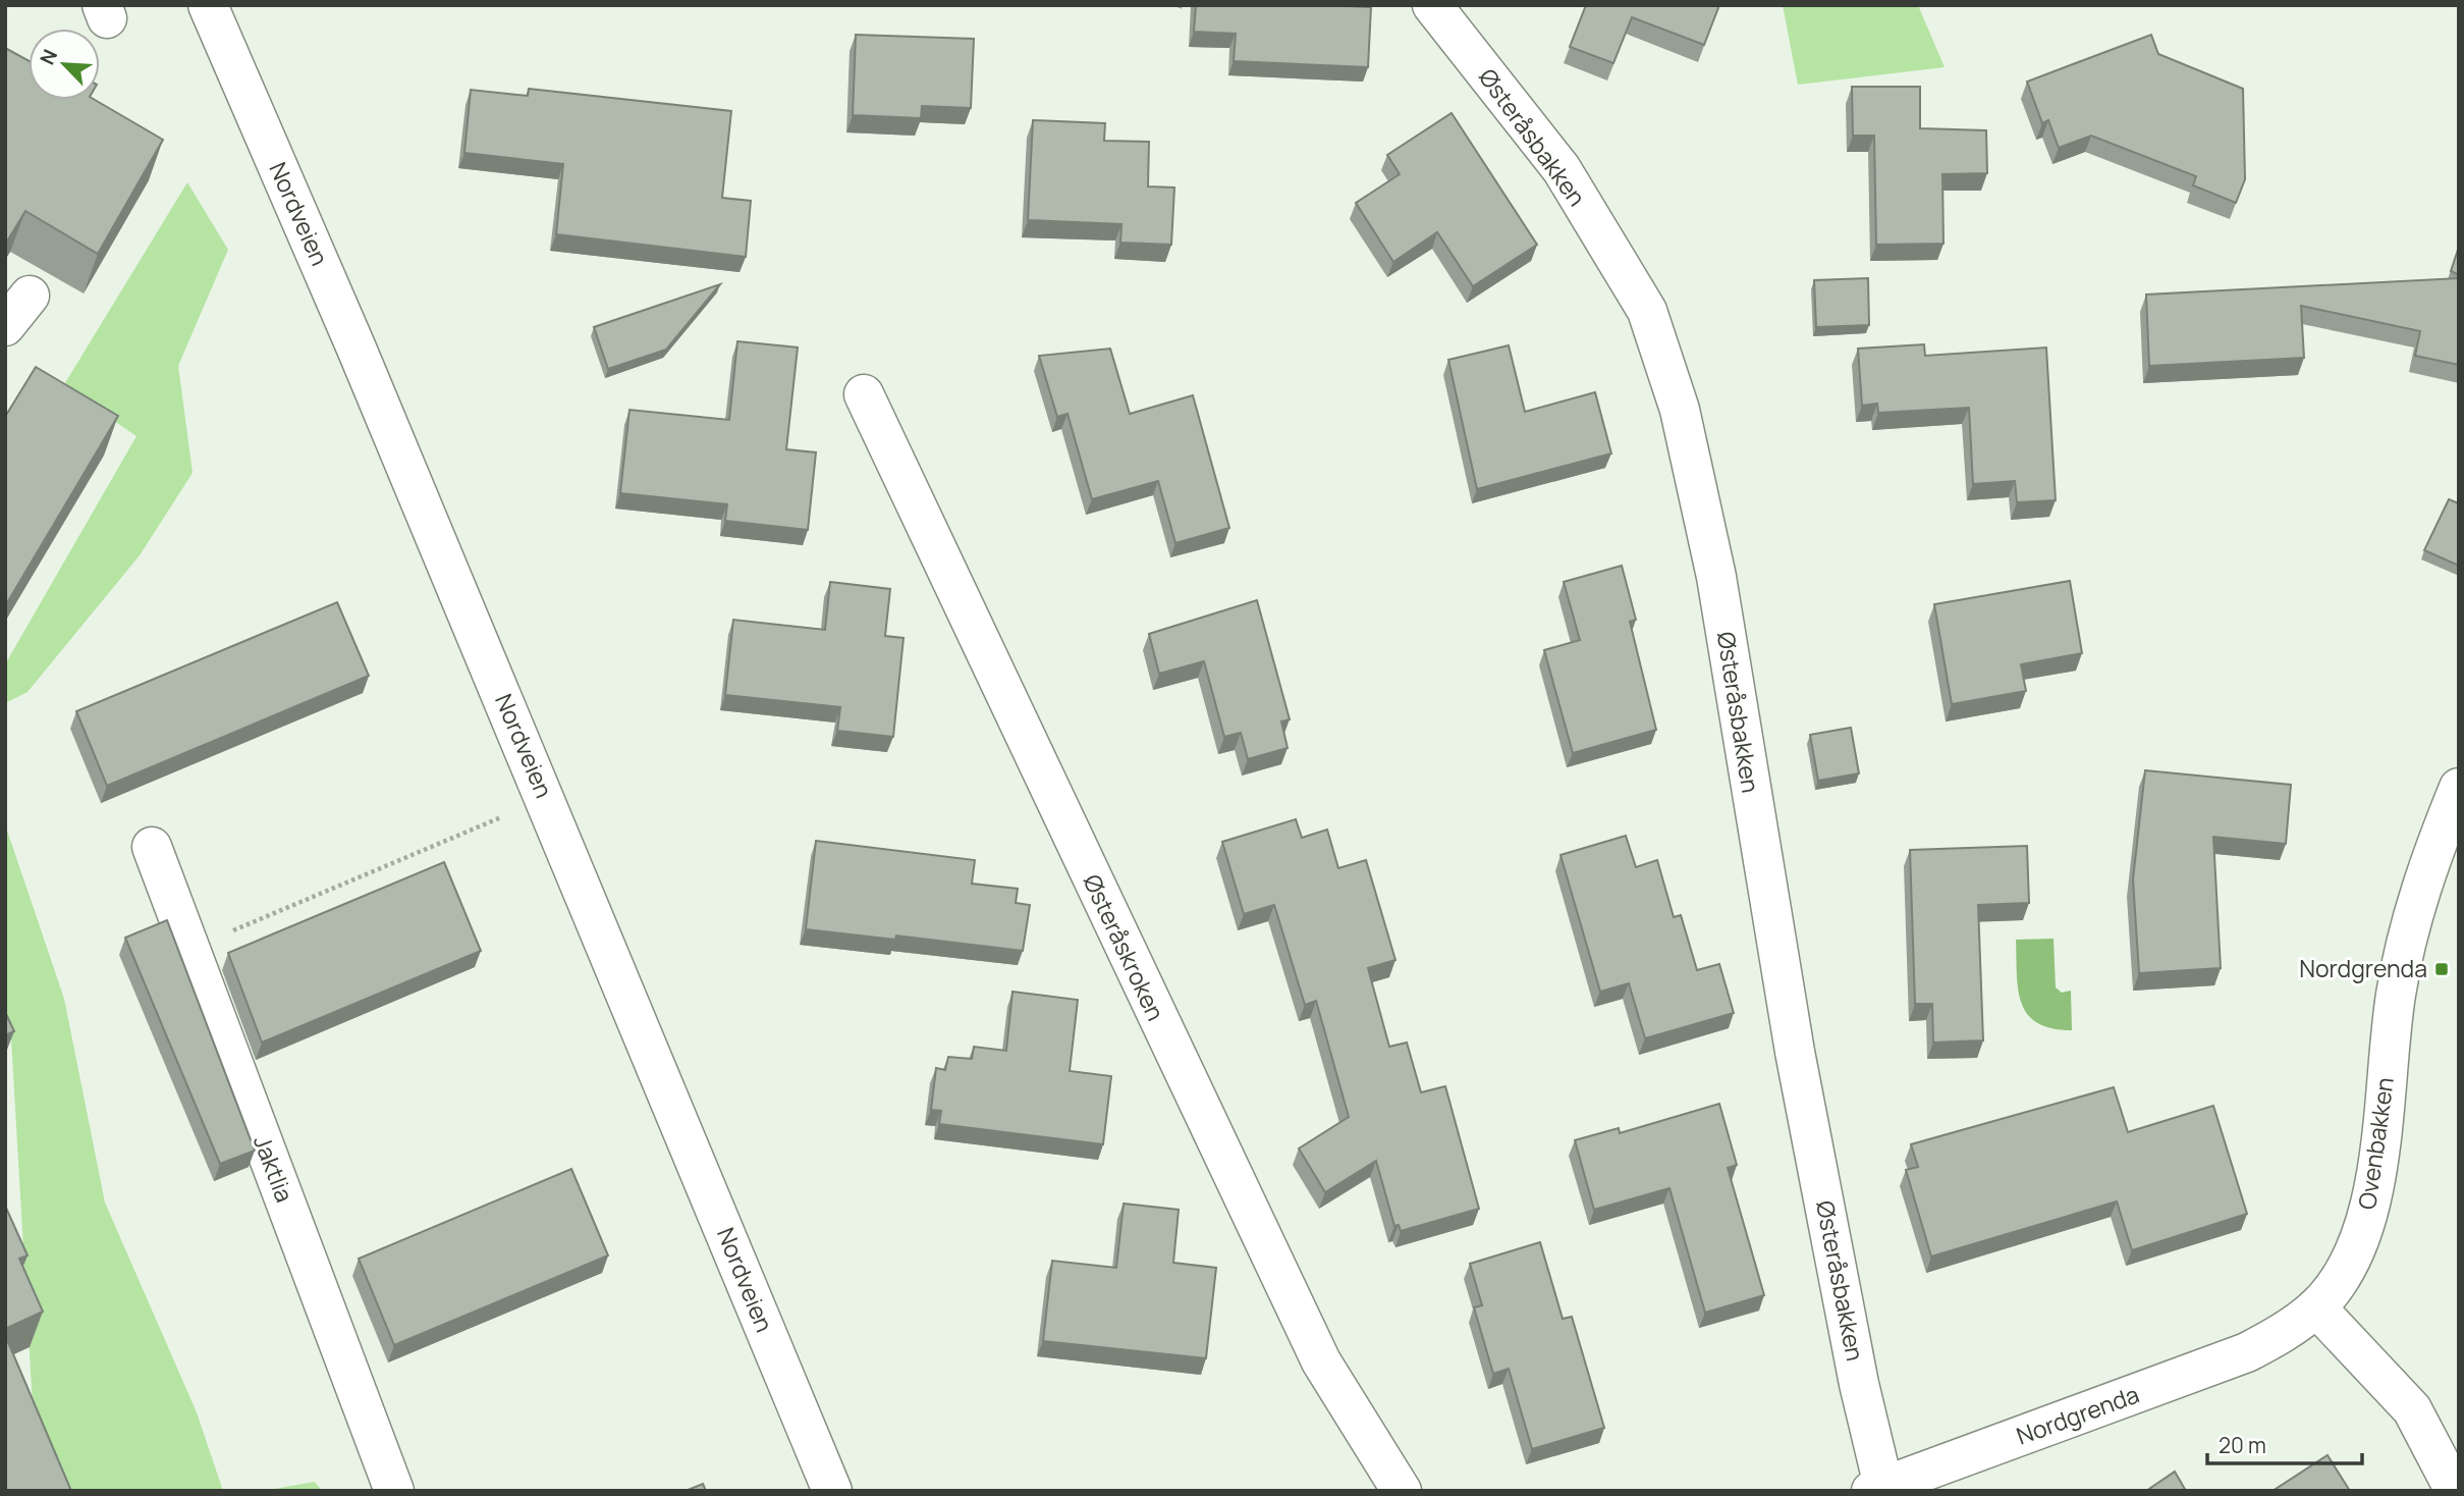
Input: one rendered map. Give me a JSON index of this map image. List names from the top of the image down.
{
  "streets": {
    "street": [
      "Østeråsbakken",
      "Nordveien",
      "Østeråskroken",
      "Ovenbakken",
      "Jaktlia",
      "Nordgrenda"
    ]
  },
  "crossings": [
    ["Østeråsbakken", "Nordgrenda"],
    ["Ovenbakken", "Nordgrenda"]
  ],
  "places": {
    "transit": ["Nordgrenda"]
  },
  "scale_bar": "20 m",
  "north": "top left"
}
